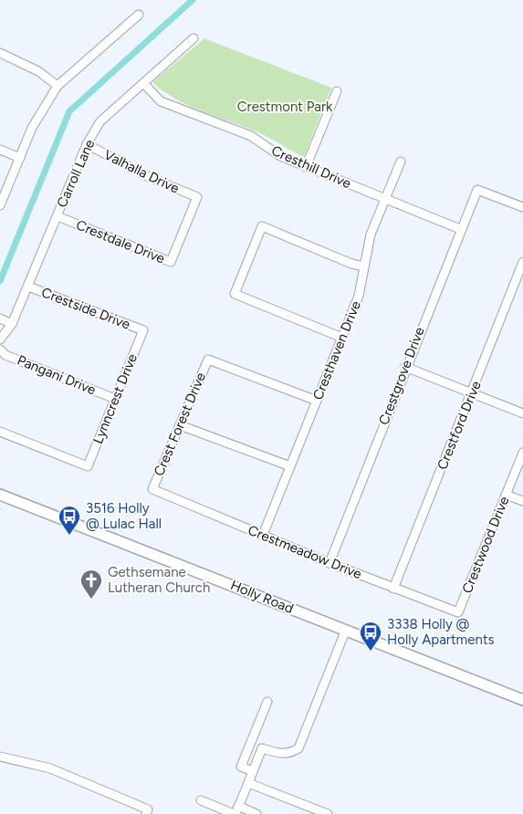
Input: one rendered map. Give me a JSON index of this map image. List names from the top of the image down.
{
  "streets": {
    "main road": ["Holly Road"],
    "street": [
      "Cresthill Drive",
      "Valhalla Drive",
      "Carroll Lane",
      "Crestdale Drive",
      "Crestside Drive",
      "Cresthaven Drive",
      "Pangani Drive",
      "Crestgrove Drive",
      "Lynncrest Drive",
      "Crest Forest Drive",
      "Crestford Drive",
      "Crestwood Drive",
      "Crestmeadow Drive"
    ]
  },
  "crossings": [
    ["Cresthill Drive", "Carroll Lane"],
    ["Cresthill Drive", "Cresthaven Drive"],
    ["Cresthill Drive", "Crestgrove Drive"],
    ["Valhalla Drive", "Carroll Lane"],
    ["Valhalla Drive", "Crestdale Drive"],
    ["Carroll Lane", "Crestdale Drive"],
    ["Carroll Lane", "Crestside Drive"],
    ["Crestside Drive", "Lynncrest Drive"],
    ["Cresthaven Drive", "Crest Forest Drive"],
    ["Cresthaven Drive", "Crestmeadow Drive"],
    ["Pangani Drive", "Lynncrest Drive"],
    ["Crestgrove Drive", "Crestmeadow Drive"],
    ["Crest Forest Drive", "Crestmeadow Drive"],
    ["Crestford Drive", "Crestmeadow Drive"],
    ["Crestwood Drive", "Crestmeadow Drive"]
  ],
  "parks": ["Crestmont Park"],
  "places": {
    "bus stop": ["3516 Holly @ Lulac Hall", "3338 Holly @ Holly Apartments"],
    "church": ["Gethsemane Lutheran Church"]
  }
}
